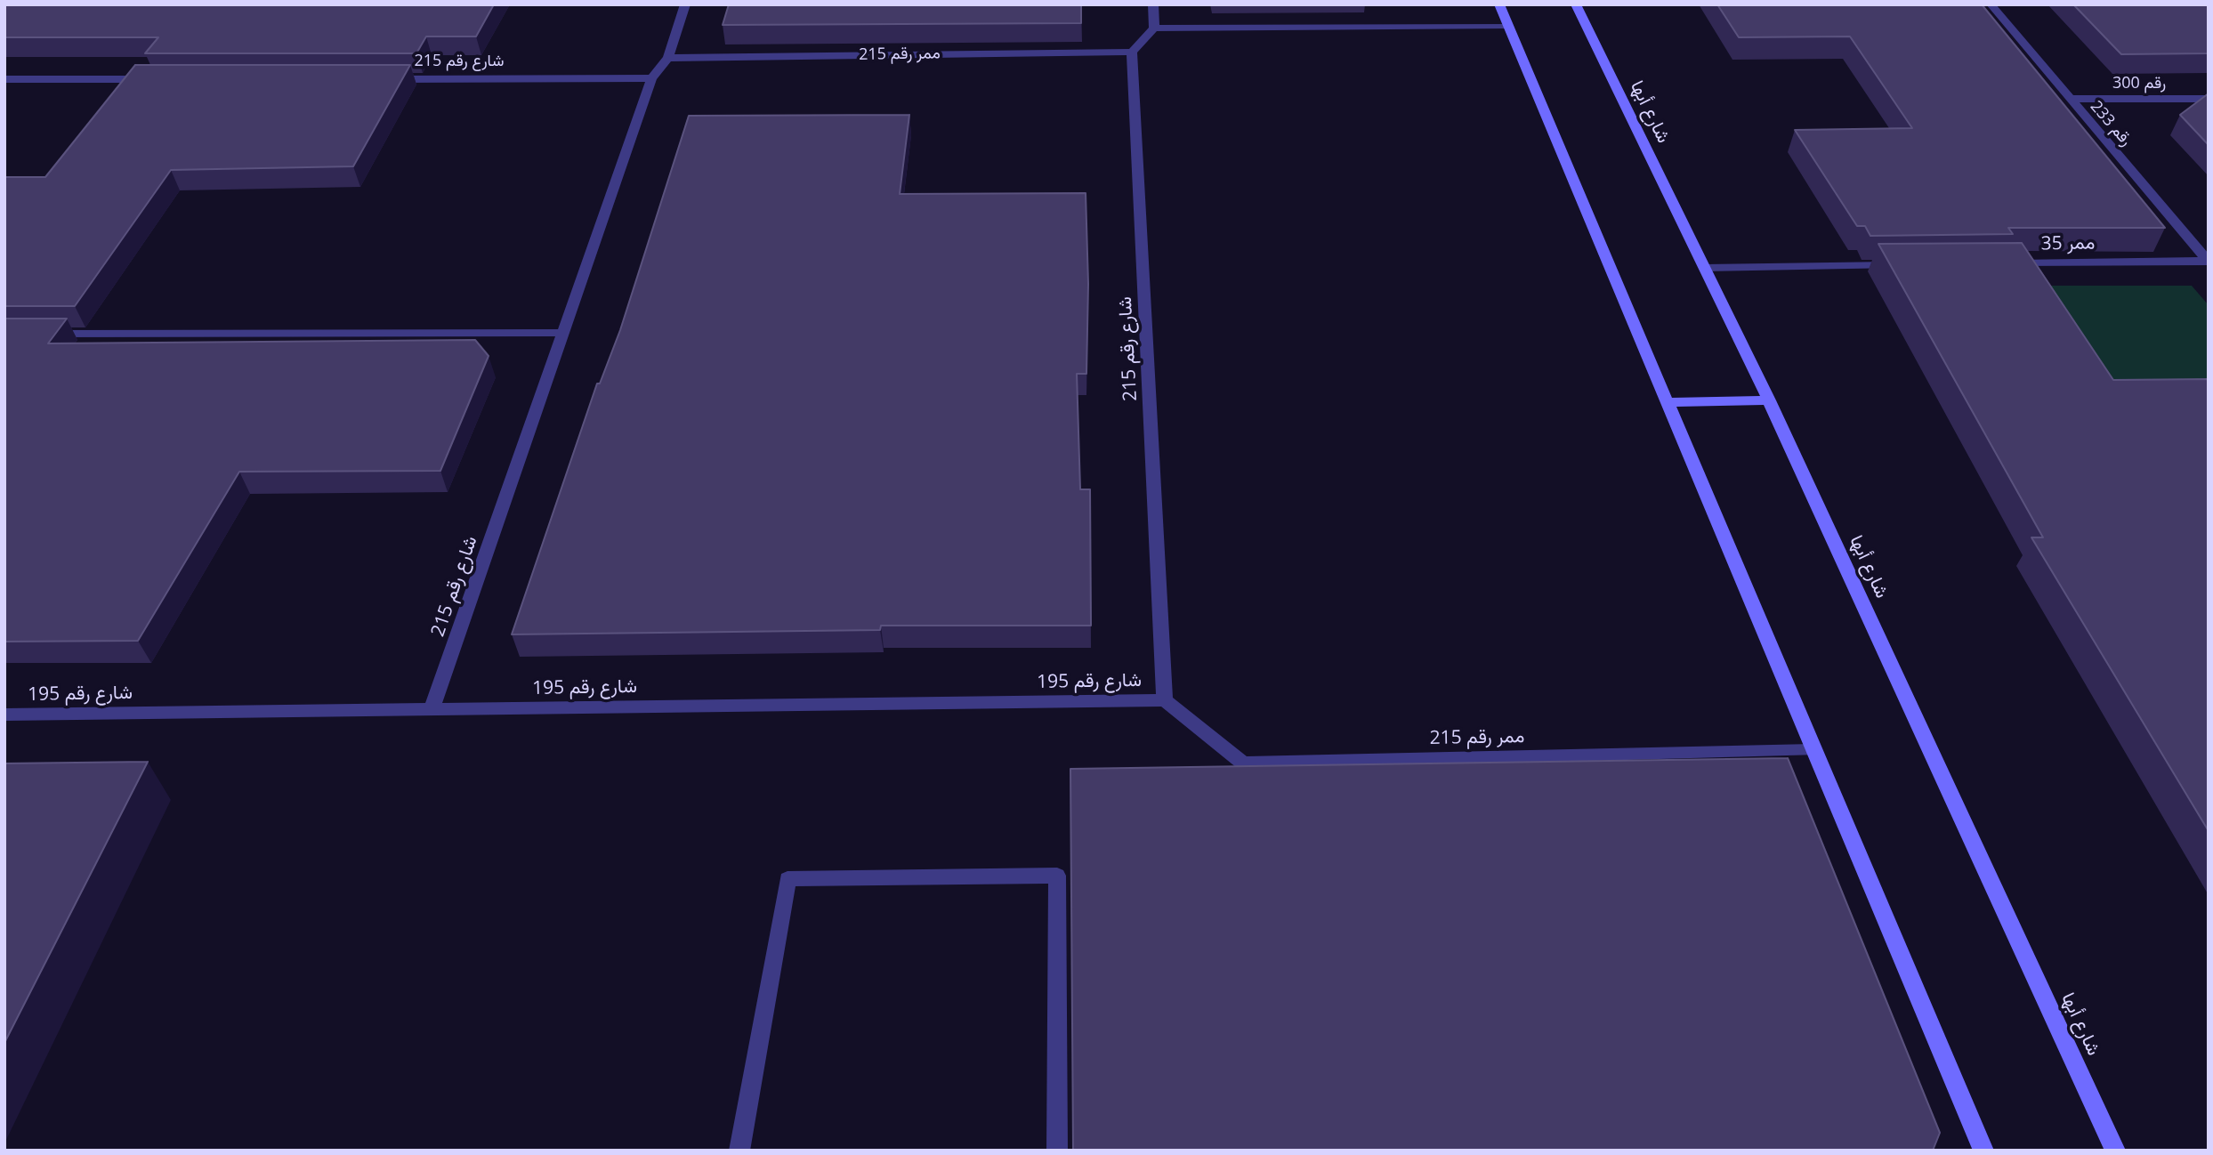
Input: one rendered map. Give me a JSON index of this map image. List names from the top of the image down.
{
  "streets": {
    "street": [
      "ممر رقم 215",
      "شارع رقم 215",
      "رقم 300",
      "شارع أبها",
      "رقم 233",
      "ممر 35",
      "شارع رقم 195"
    ]
  },
  "crossings": [
    ["ممر رقم 215", "شارع رقم 215"],
    ["ممر رقم 215", "شارع رقم 195"],
    ["شارع رقم 215", "شارع رقم 195"],
    ["رقم 300", "رقم 233"],
    ["رقم 233", "ممر 35"]
  ]
}
